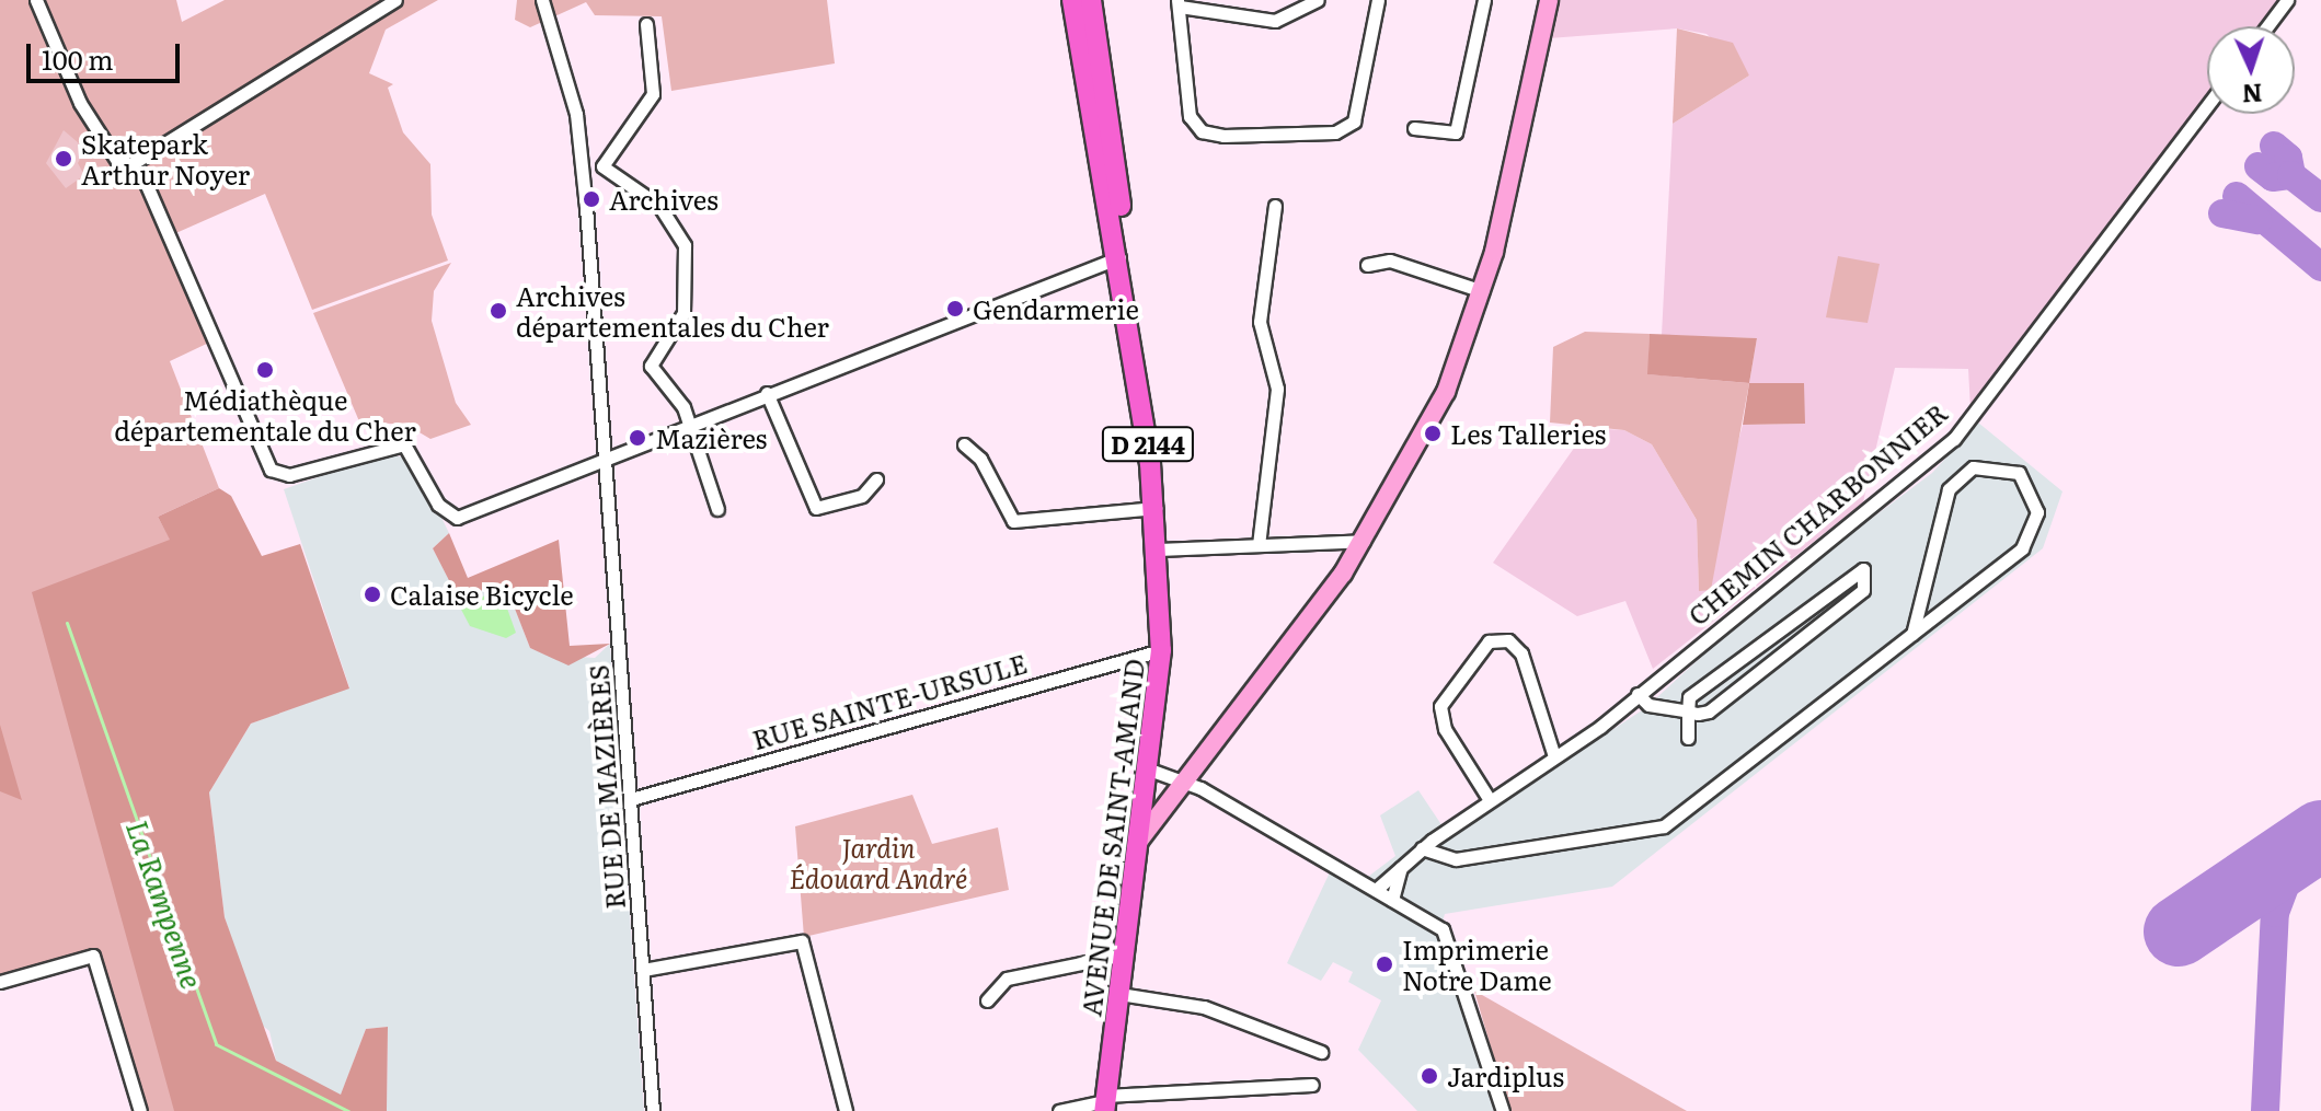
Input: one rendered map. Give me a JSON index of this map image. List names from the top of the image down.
{
  "streets": {
    "main road": ["D 2144", "AVENUE DE SAINT-AMAND"],
    "street": ["CHEMIN CHARBONNIER", "RUE SAINTE-URSULE", "RUE DE MAZIÈRES"]
  },
  "crossings": [
    ["RUE SAINTE-URSULE", "RUE DE MAZIÈRES"],
    ["RUE SAINTE-URSULE", "AVENUE DE SAINT-AMAND"]
  ],
  "water": ["La Rampenne"],
  "parks": ["Jardin Édouard André"],
  "places": [
    "Skatepark Arthur Noyer",
    "Archives",
    "Gendarmerie",
    "Archives départementales du Cher",
    "Médiathèque départementale du Cher",
    "Les Talleries",
    "Mazières",
    "Calaise Bicycle",
    "Imprimerie Notre Dame",
    "Jardiplus"
  ],
  "scale_bar": "100 m",
  "north": "bottom"
}
